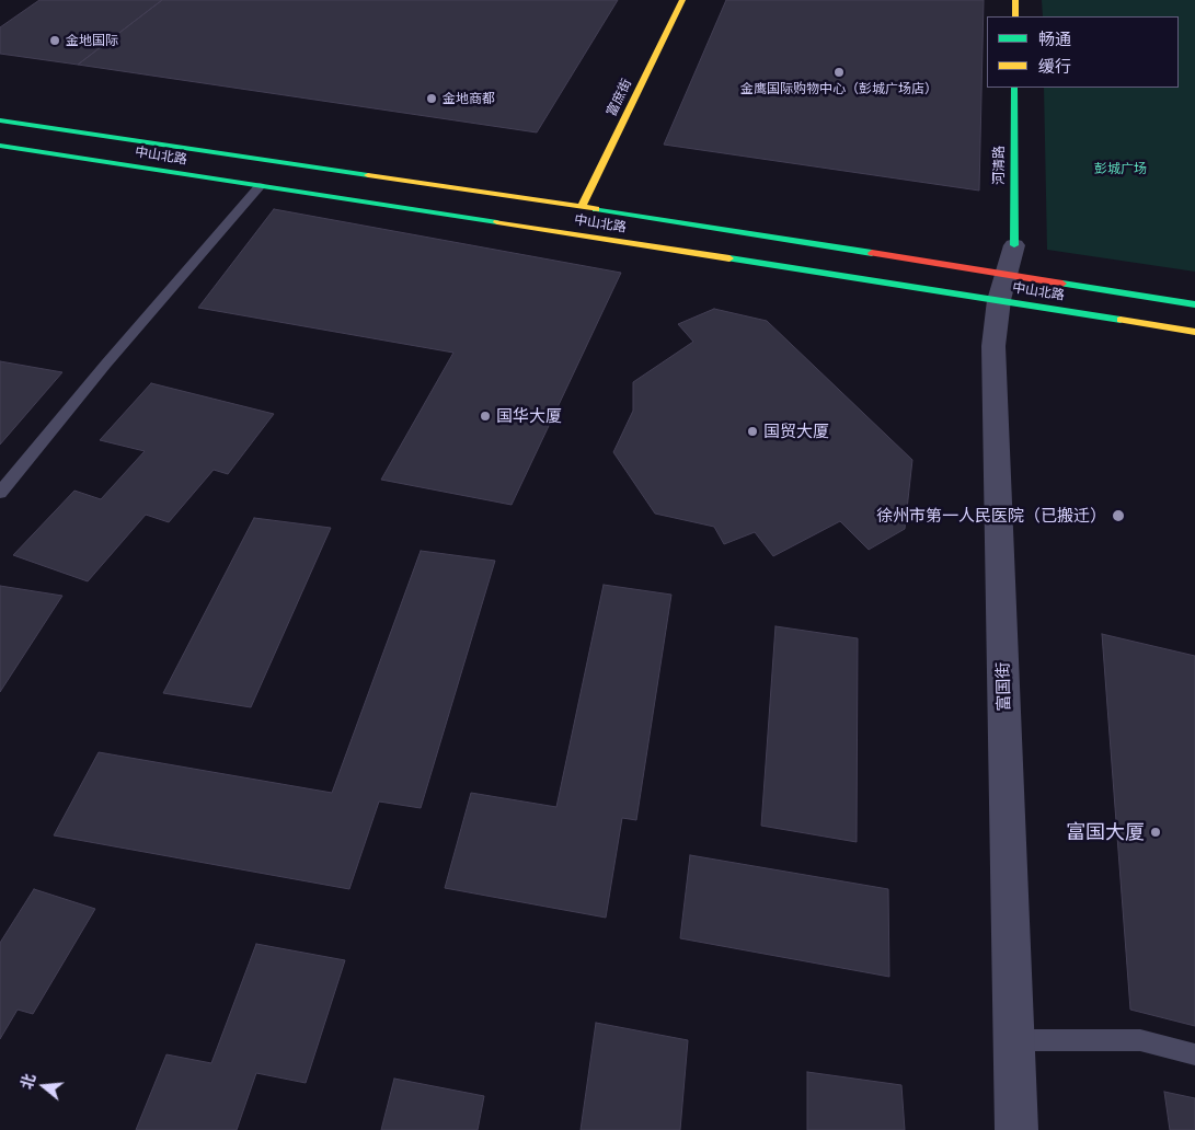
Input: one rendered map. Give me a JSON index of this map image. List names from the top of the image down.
{
  "streets": {
    "main road": ["富庶街", "中山北路", "河清路"],
    "street": ["富国街"]
  },
  "crossings": [
    ["富庶街", "中山北路"],
    ["中山北路", "河清路"],
    ["中山北路", "富国街"],
    ["河清路", "富国街"]
  ],
  "parks": ["彭城广场"],
  "places": [
    "金地国际",
    "金鹰国际购物中心（彭城广场店）",
    "金地商都",
    "国华大厦",
    "国贸大厦",
    "徐州市第一人民医院（已搬迁）",
    "富国大厦"
  ],
  "legend": ["畅通", "缓行"],
  "north": "left"
}
